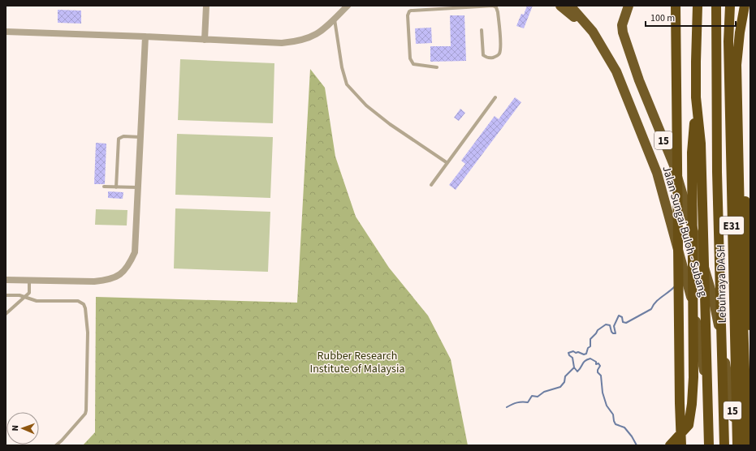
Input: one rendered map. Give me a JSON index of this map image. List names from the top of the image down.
{
  "streets": {
    "highway": [
      "15",
      "E31",
      "Jalan Sungai Buloh - Subang",
      "Lebuhraya DASH"
    ]
  },
  "crossings": [
    ["Jalan Sungai Buloh - Subang", "Lebuhraya DASH"]
  ],
  "parks": ["Rubber Research Institute of Malaysia"],
  "scale_bar": "100 m",
  "north": "left"
}
